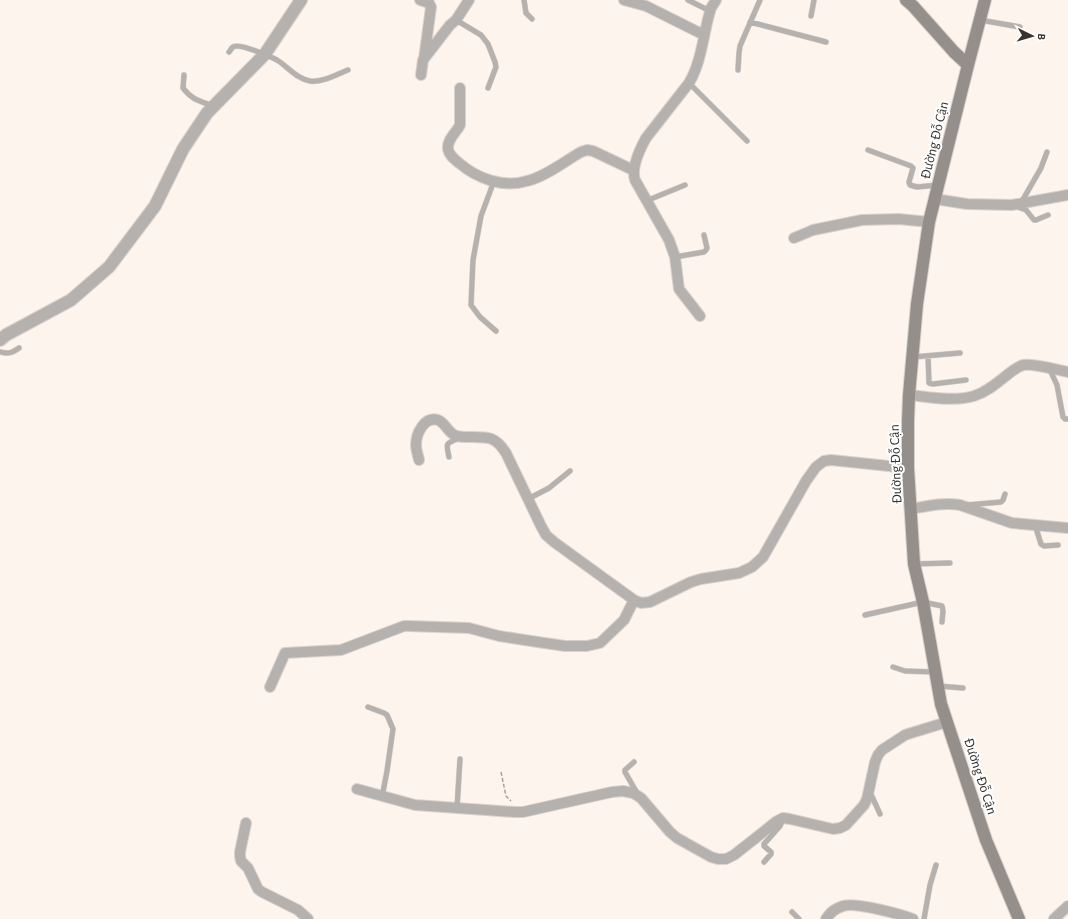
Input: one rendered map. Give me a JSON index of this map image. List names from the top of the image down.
{
  "streets": {
    "main road": ["Đường Đỗ Cận"]
  },
  "north": "right"
}
